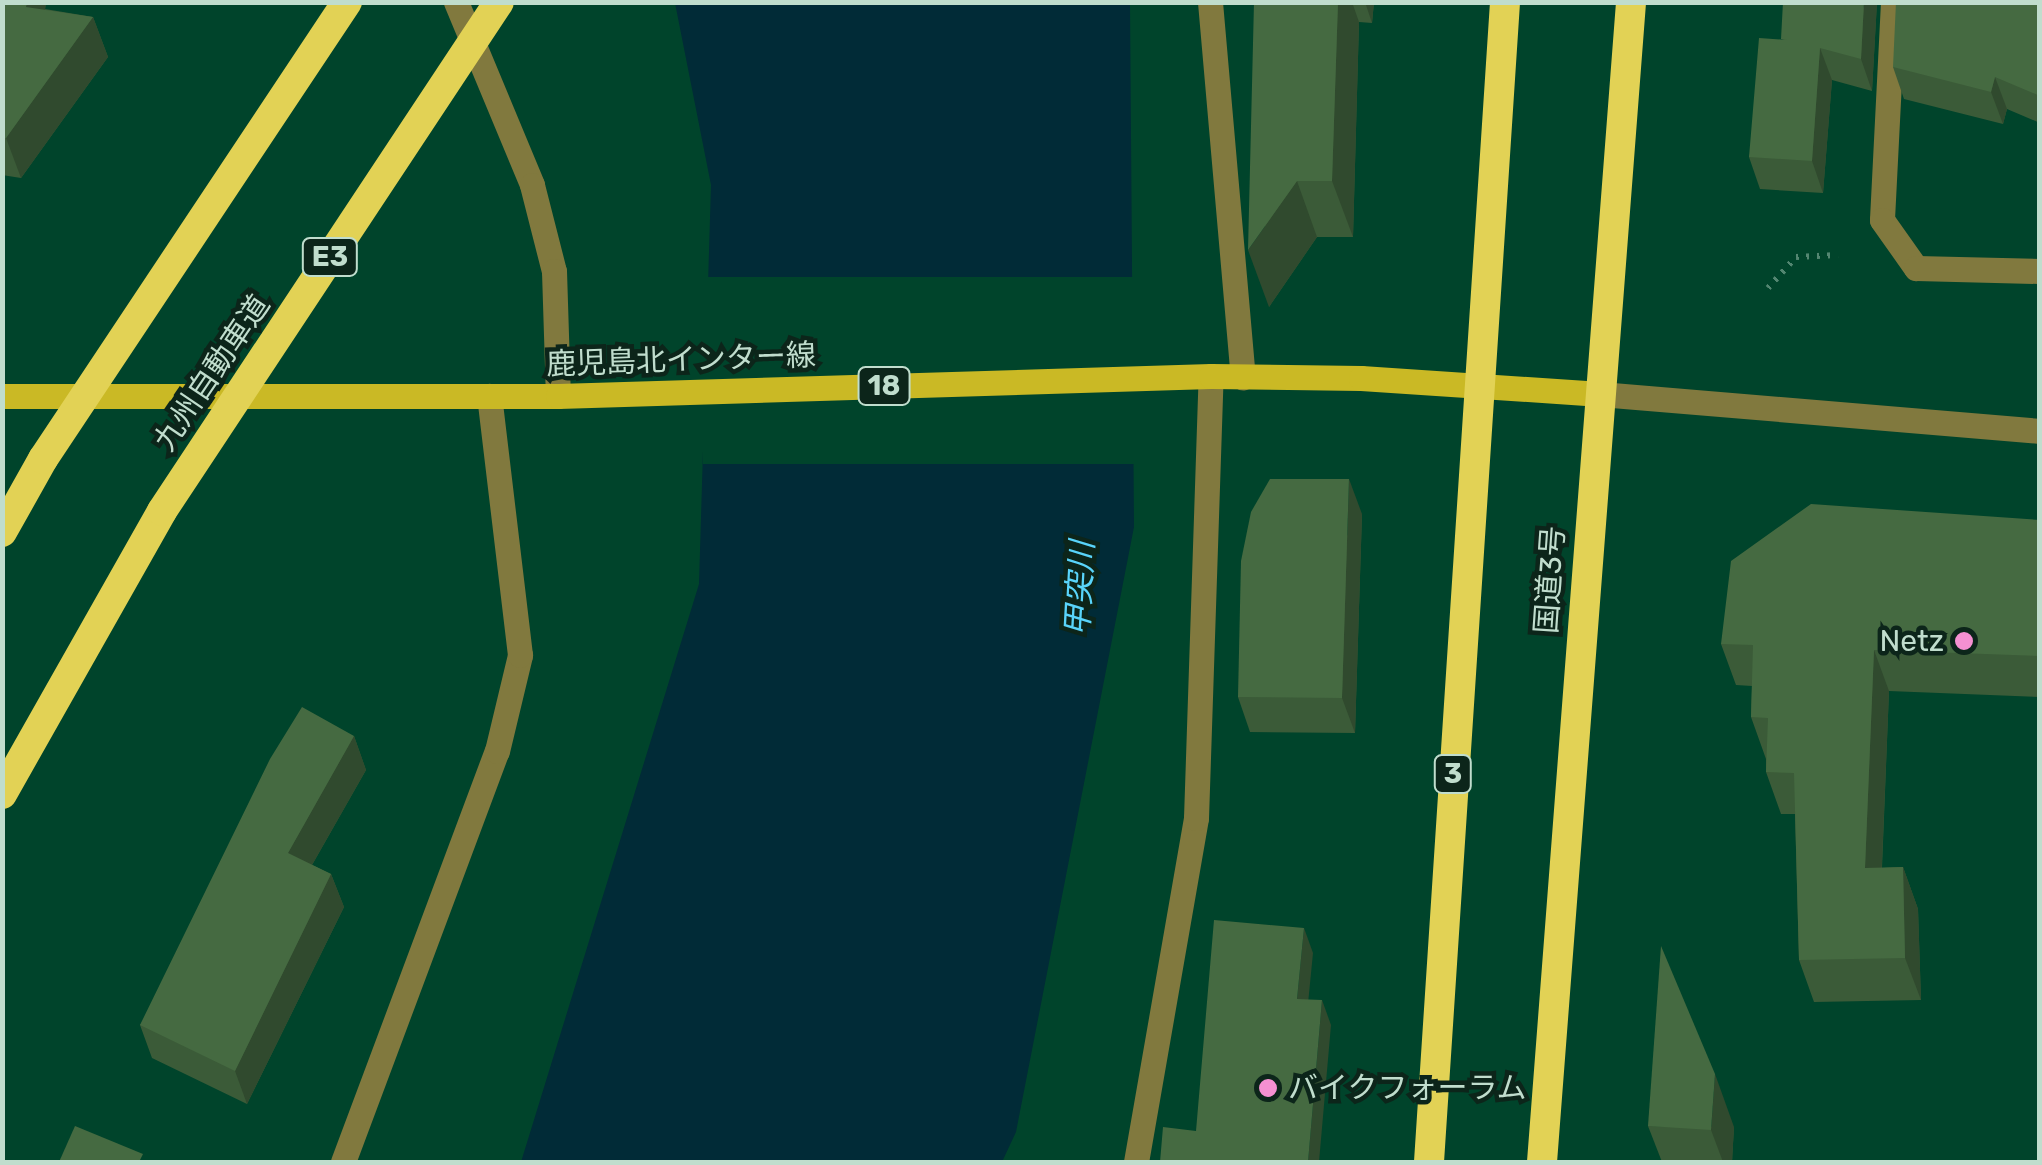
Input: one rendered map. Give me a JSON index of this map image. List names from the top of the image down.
{
  "streets": {
    "highway": [
      "E3",
      "九州自動車道",
      "国道3号",
      "3"
    ],
    "main road": ["鹿児島北インター線", "18"]
  },
  "crossings": [
    ["鹿児島北インター線", "国道3号"],
    ["鹿児島北インター線", "3"]
  ],
  "water": ["甲突川"],
  "places": ["Netz", "バイクフォーラム"]
}
